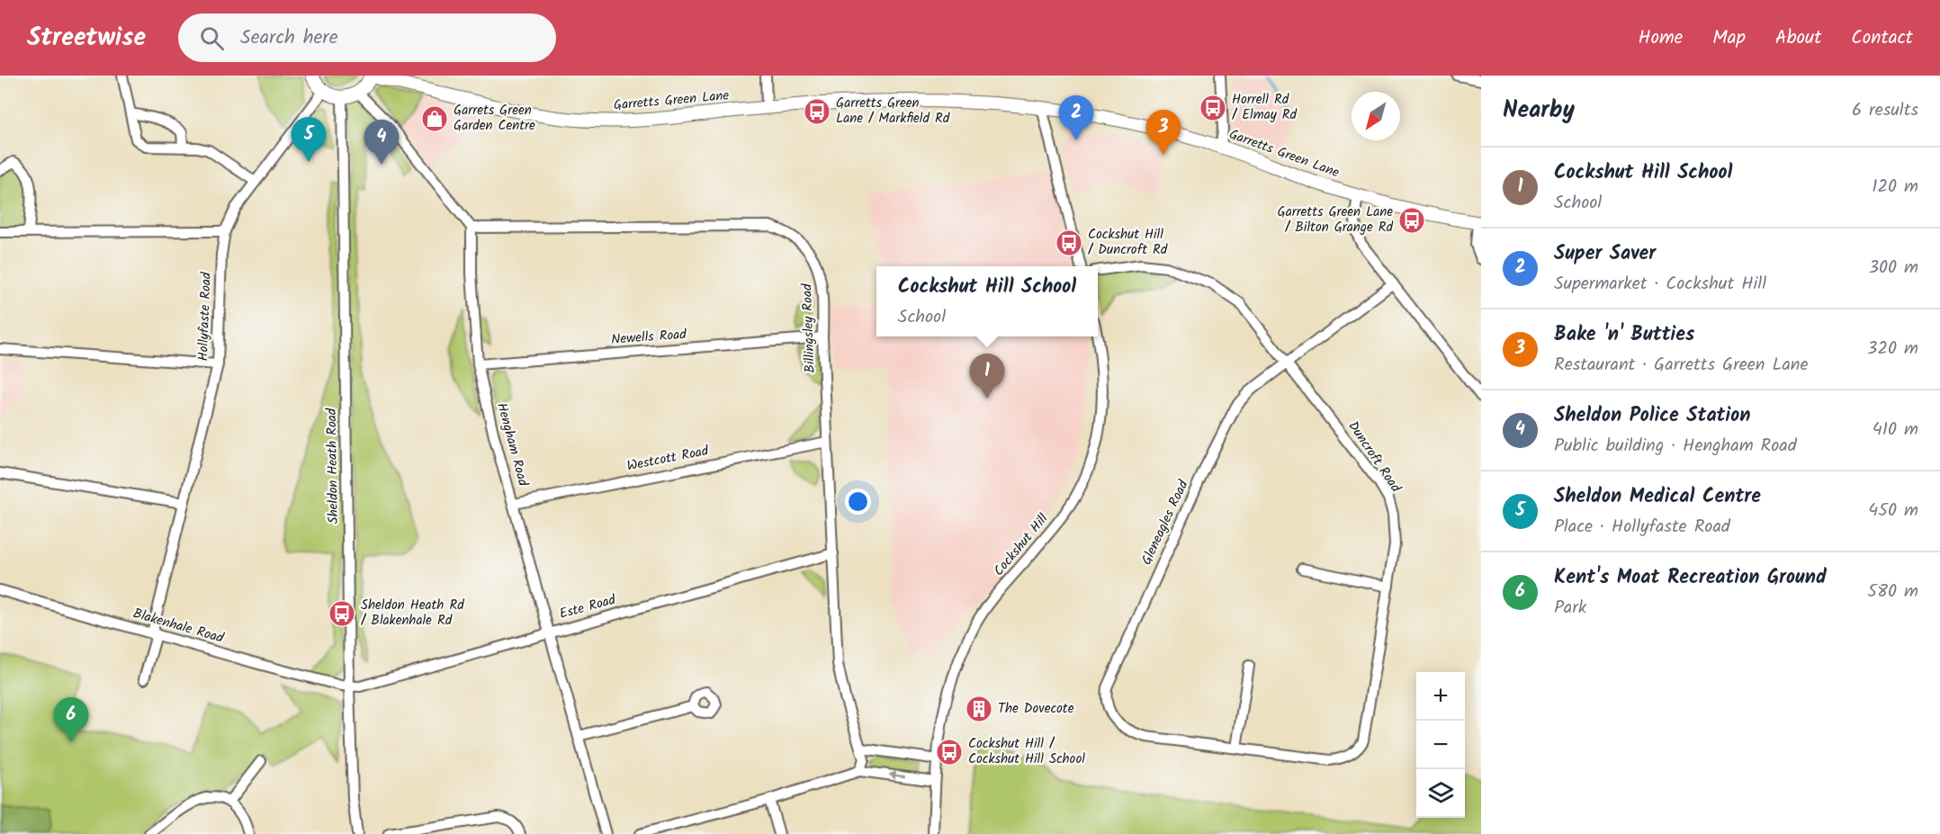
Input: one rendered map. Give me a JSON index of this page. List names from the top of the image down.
{
  "streets": {
    "street": [
      "Garretts Green Lane",
      "Hollyfaste Road",
      "Billingsley Road",
      "Newells Road",
      "Hengham Road",
      "Duncroft Road",
      "Westcott Road",
      "Sheldon Heath Road",
      "Gleneagles Road",
      "Cockshut Hill",
      "Este Road",
      "Blakenhale Road"
    ]
  },
  "crossings": [
    ["Hollyfaste Road", "Blakenhale Road"],
    ["Billingsley Road", "Newells Road"],
    ["Billingsley Road", "Hengham Road"],
    ["Billingsley Road", "Westcott Road"],
    ["Billingsley Road", "Este Road"],
    ["Newells Road", "Hengham Road"],
    ["Hengham Road", "Westcott Road"],
    ["Hengham Road", "Este Road"],
    ["Duncroft Road", "Gleneagles Road"],
    ["Sheldon Heath Road", "Este Road"],
    ["Sheldon Heath Road", "Blakenhale Road"],
    ["Este Road", "Blakenhale Road"]
  ],
  "places": {
    "bus stop": [
      "Horrell Rd / Elmay Rd",
      "Garretts Green Lane / Markfield Rd",
      "Garretts Green Lane / Bilton Grange Rd",
      "Cockshut Hill / Duncroft Rd",
      "Sheldon Heath Rd / Blakenhale Rd",
      "Cockshut Hill / Cockshut Hill School"
    ],
    "shop": ["Garrets Green Garden Centre"],
    "building": ["The Dovecote"]
  },
  "north": "bottom left",
  "page": {
    "header": "Streetwise",
    "search": "Search here",
    "nav": [
      "Home",
      "Map",
      "About",
      "Contact"
    ],
    "heading": ["Nearby", "6 results"],
    "pins": [
      "2",
      "3",
      "5",
      "4",
      "1",
      "6"
    ],
    "list": [
      {
        "mark": "1",
        "name": "Cockshut Hill School",
        "note": "School",
        "value": "120 m"
      },
      {
        "mark": "2",
        "name": "Super Saver",
        "note": "Supermarket · Cockshut Hill",
        "value": "300 m"
      },
      {
        "mark": "3",
        "name": "Bake 'n' Butties",
        "note": "Restaurant · Garretts Green Lane",
        "value": "320 m"
      },
      {
        "mark": "4",
        "name": "Sheldon Police Station",
        "note": "Public building · Hengham Road",
        "value": "410 m"
      },
      {
        "mark": "5",
        "name": "Sheldon Medical Centre",
        "note": "Place · Hollyfaste Road",
        "value": "450 m"
      },
      {
        "mark": "6",
        "name": "Kent's Moat Recreation Ground",
        "note": "Park",
        "value": "580 m"
      }
    ],
    "popup": ["Cockshut Hill School", "School"],
    "map_buttons": ["+", "−"]
  }
}
